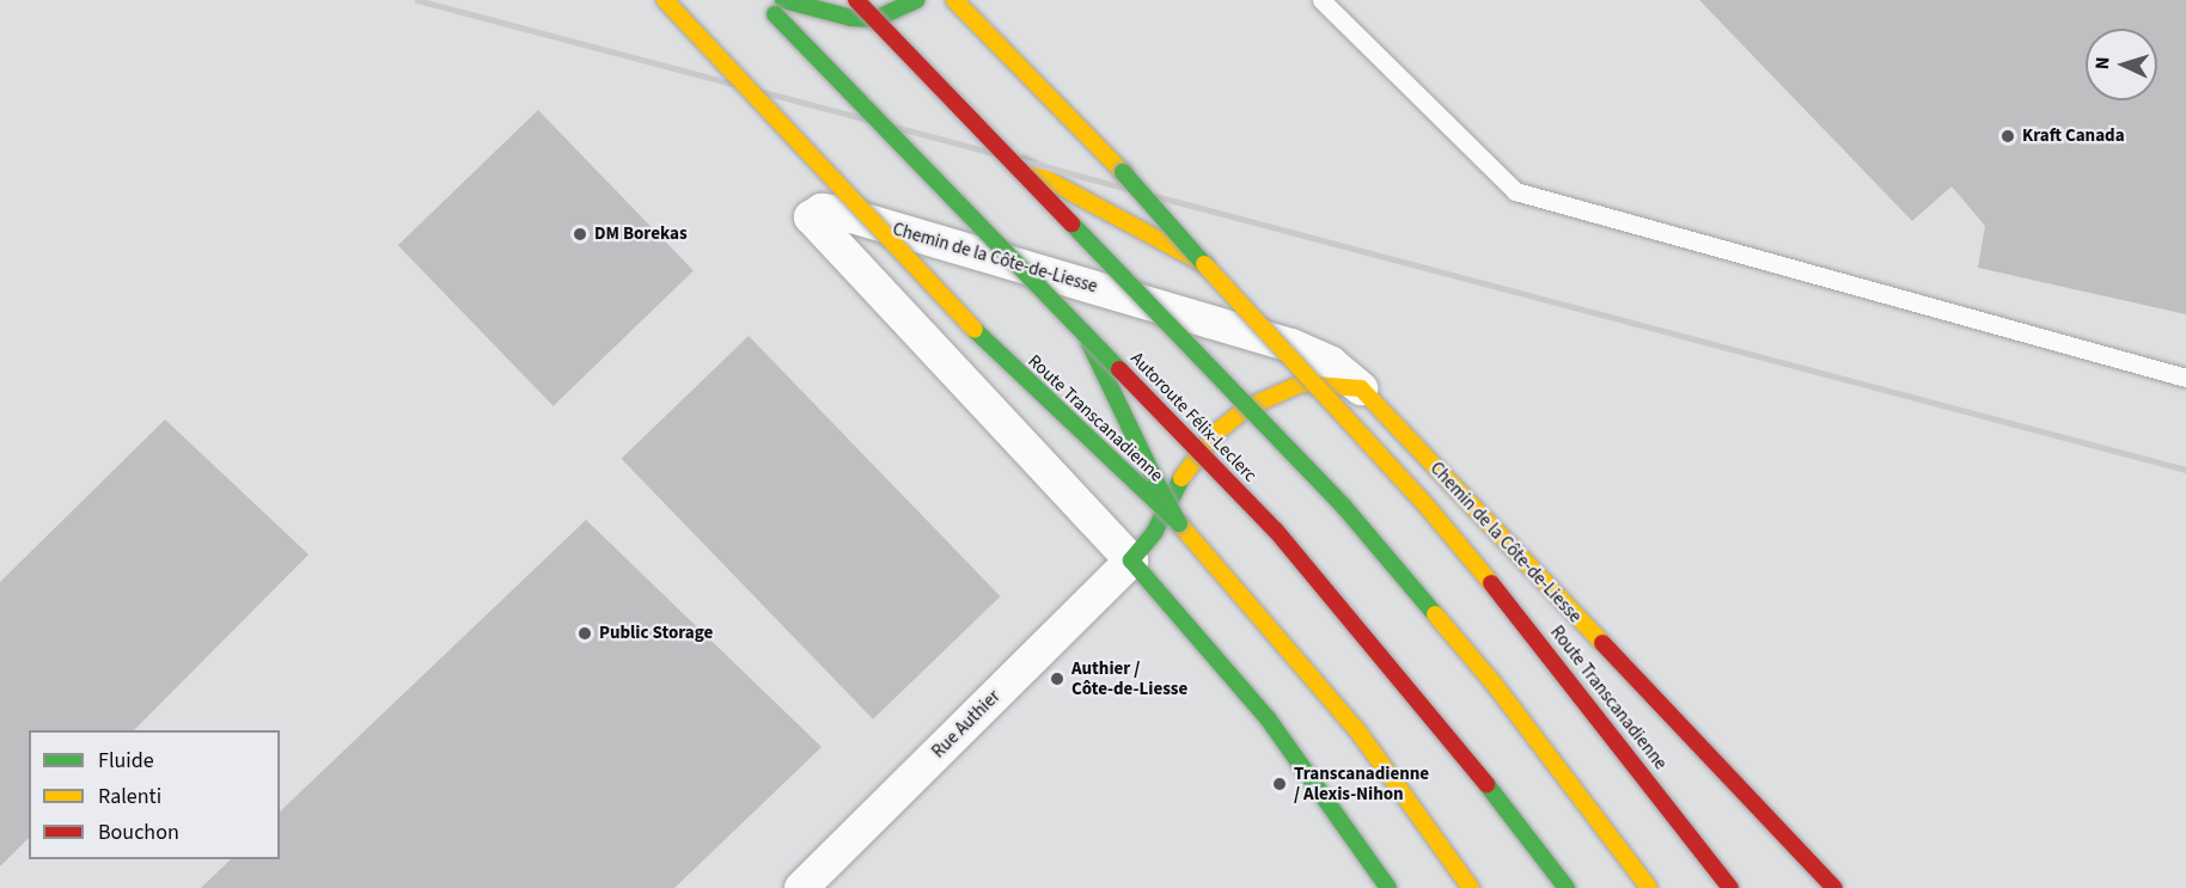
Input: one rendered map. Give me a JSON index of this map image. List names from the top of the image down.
{
  "streets": {
    "main road": ["Chemin de la Côte-de-Liesse", "Autoroute Félix-Leclerc", "Route Transcanadienne"],
    "street": ["Rue Authier"]
  },
  "crossings": [
    ["Chemin de la Côte-de-Liesse", "Rue Authier"]
  ],
  "places": [
    "Kraft Canada",
    "DM Borekas",
    "Public Storage",
    "Authier / Côte-de-Liesse",
    "Transcanadienne / Alexis-Nihon"
  ],
  "legend": ["Fluide", "Ralenti", "Bouchon"],
  "north": "left"
}
